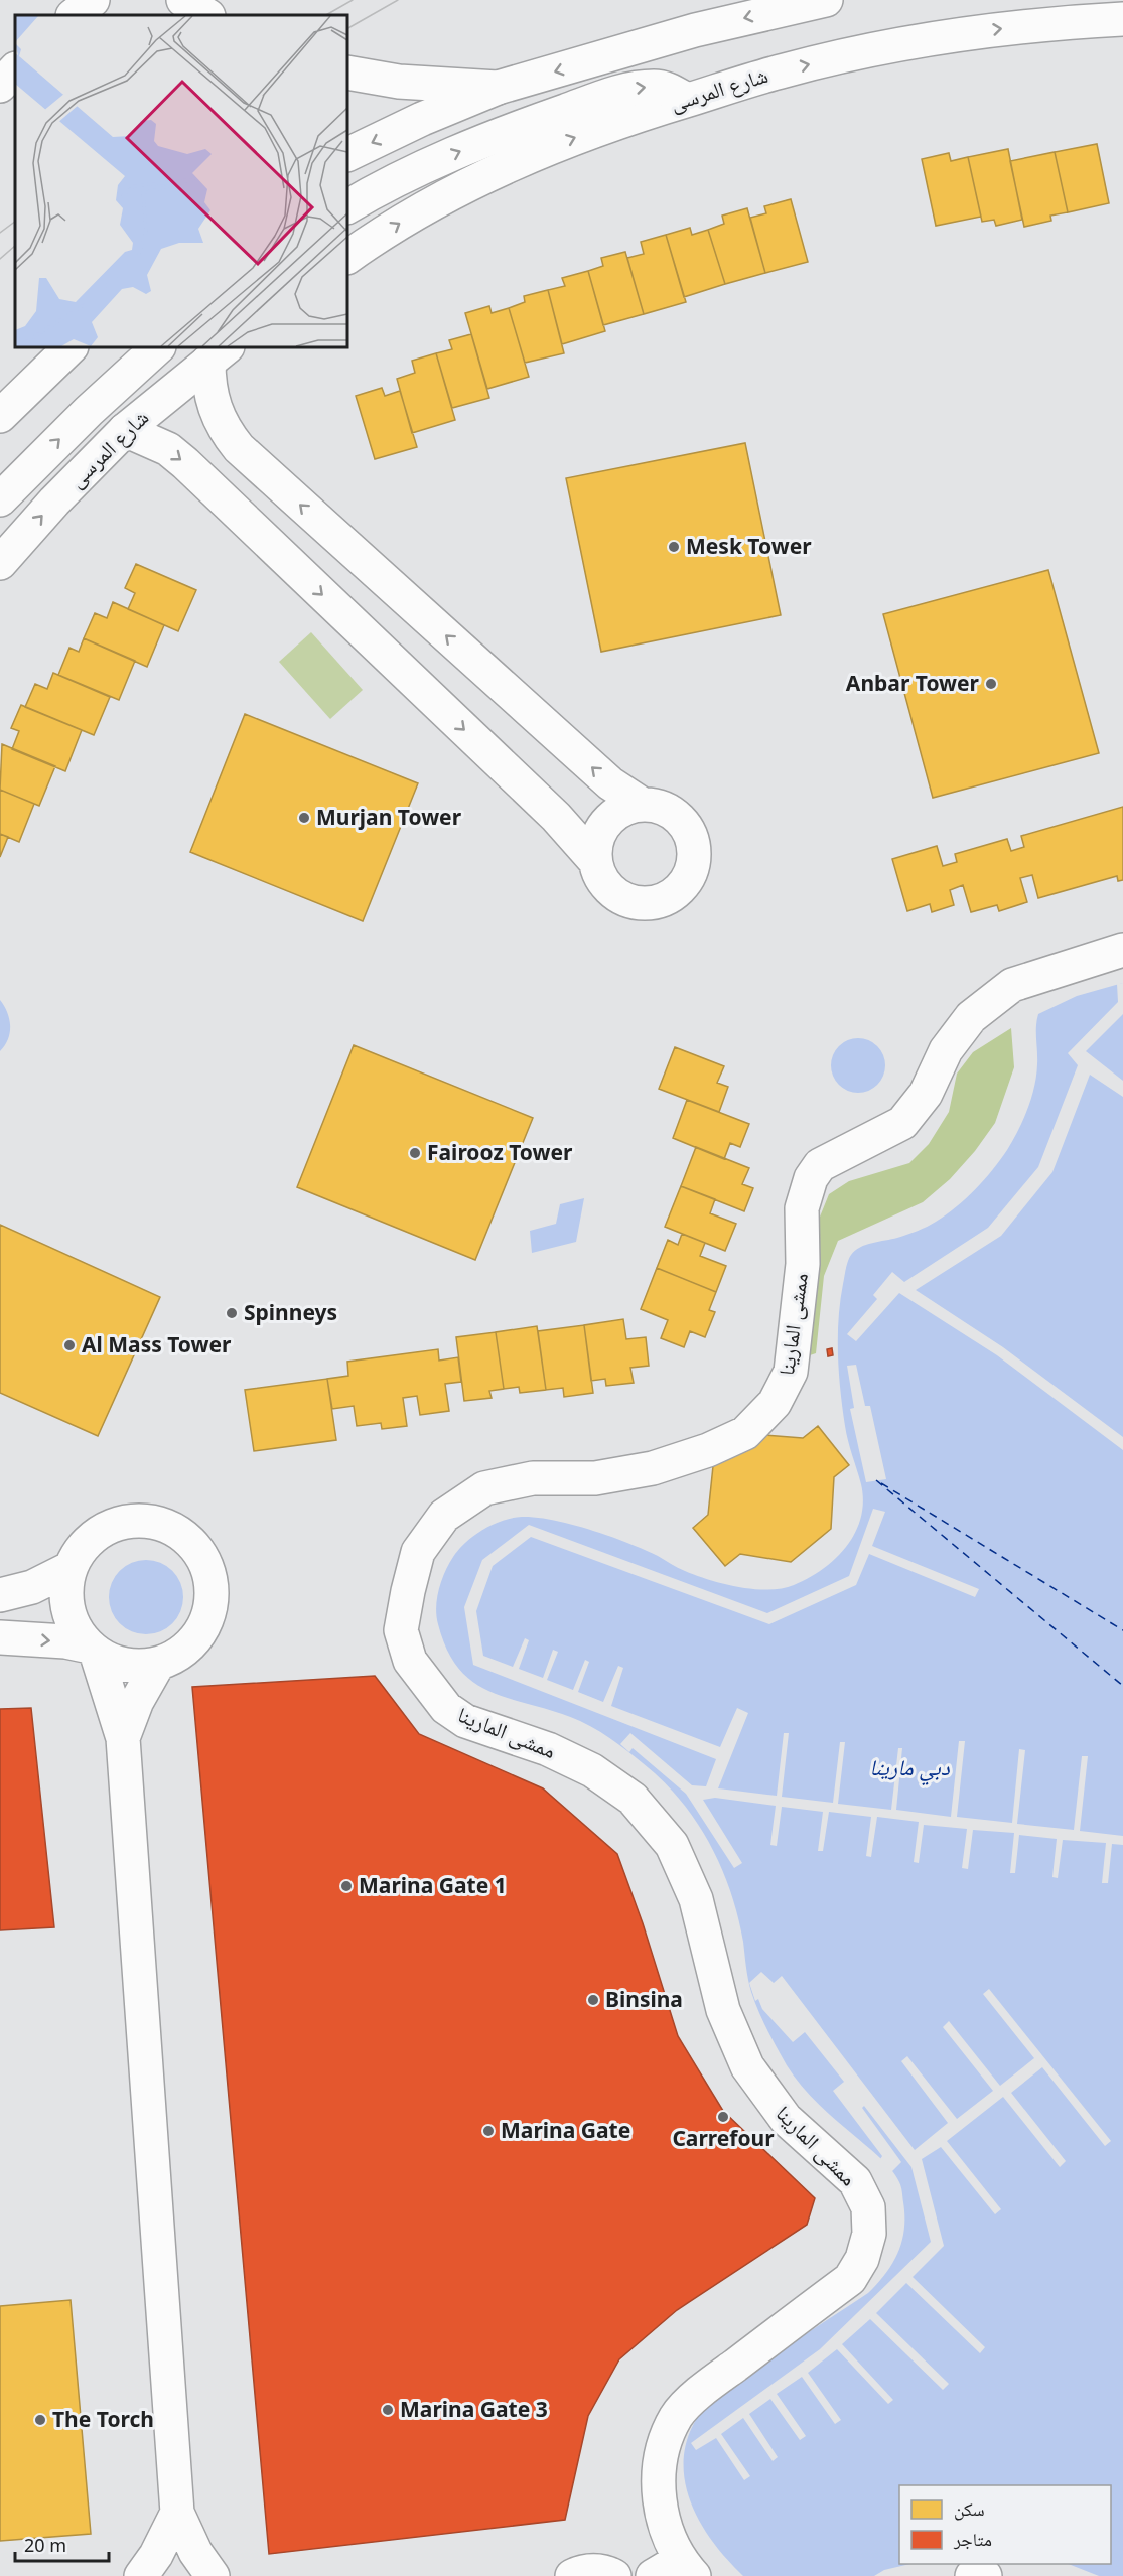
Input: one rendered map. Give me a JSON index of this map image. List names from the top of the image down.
{
  "streets": {
    "main road": ["شارع المرسى", "ممشى المارينا"]
  },
  "water": ["دبي مارينا"],
  "places": [
    "Mesk Tower",
    "Anbar Tower",
    "Murjan Tower",
    "Fairooz Tower",
    "Spinneys",
    "Al Mass Tower",
    "Marina Gate 1",
    "Binsina",
    "Carrefour",
    "Marina Gate",
    "Marina Gate 3",
    "The Torch"
  ],
  "legend": ["سكن", "متاجر"],
  "scale_bar": "20 m"
}
